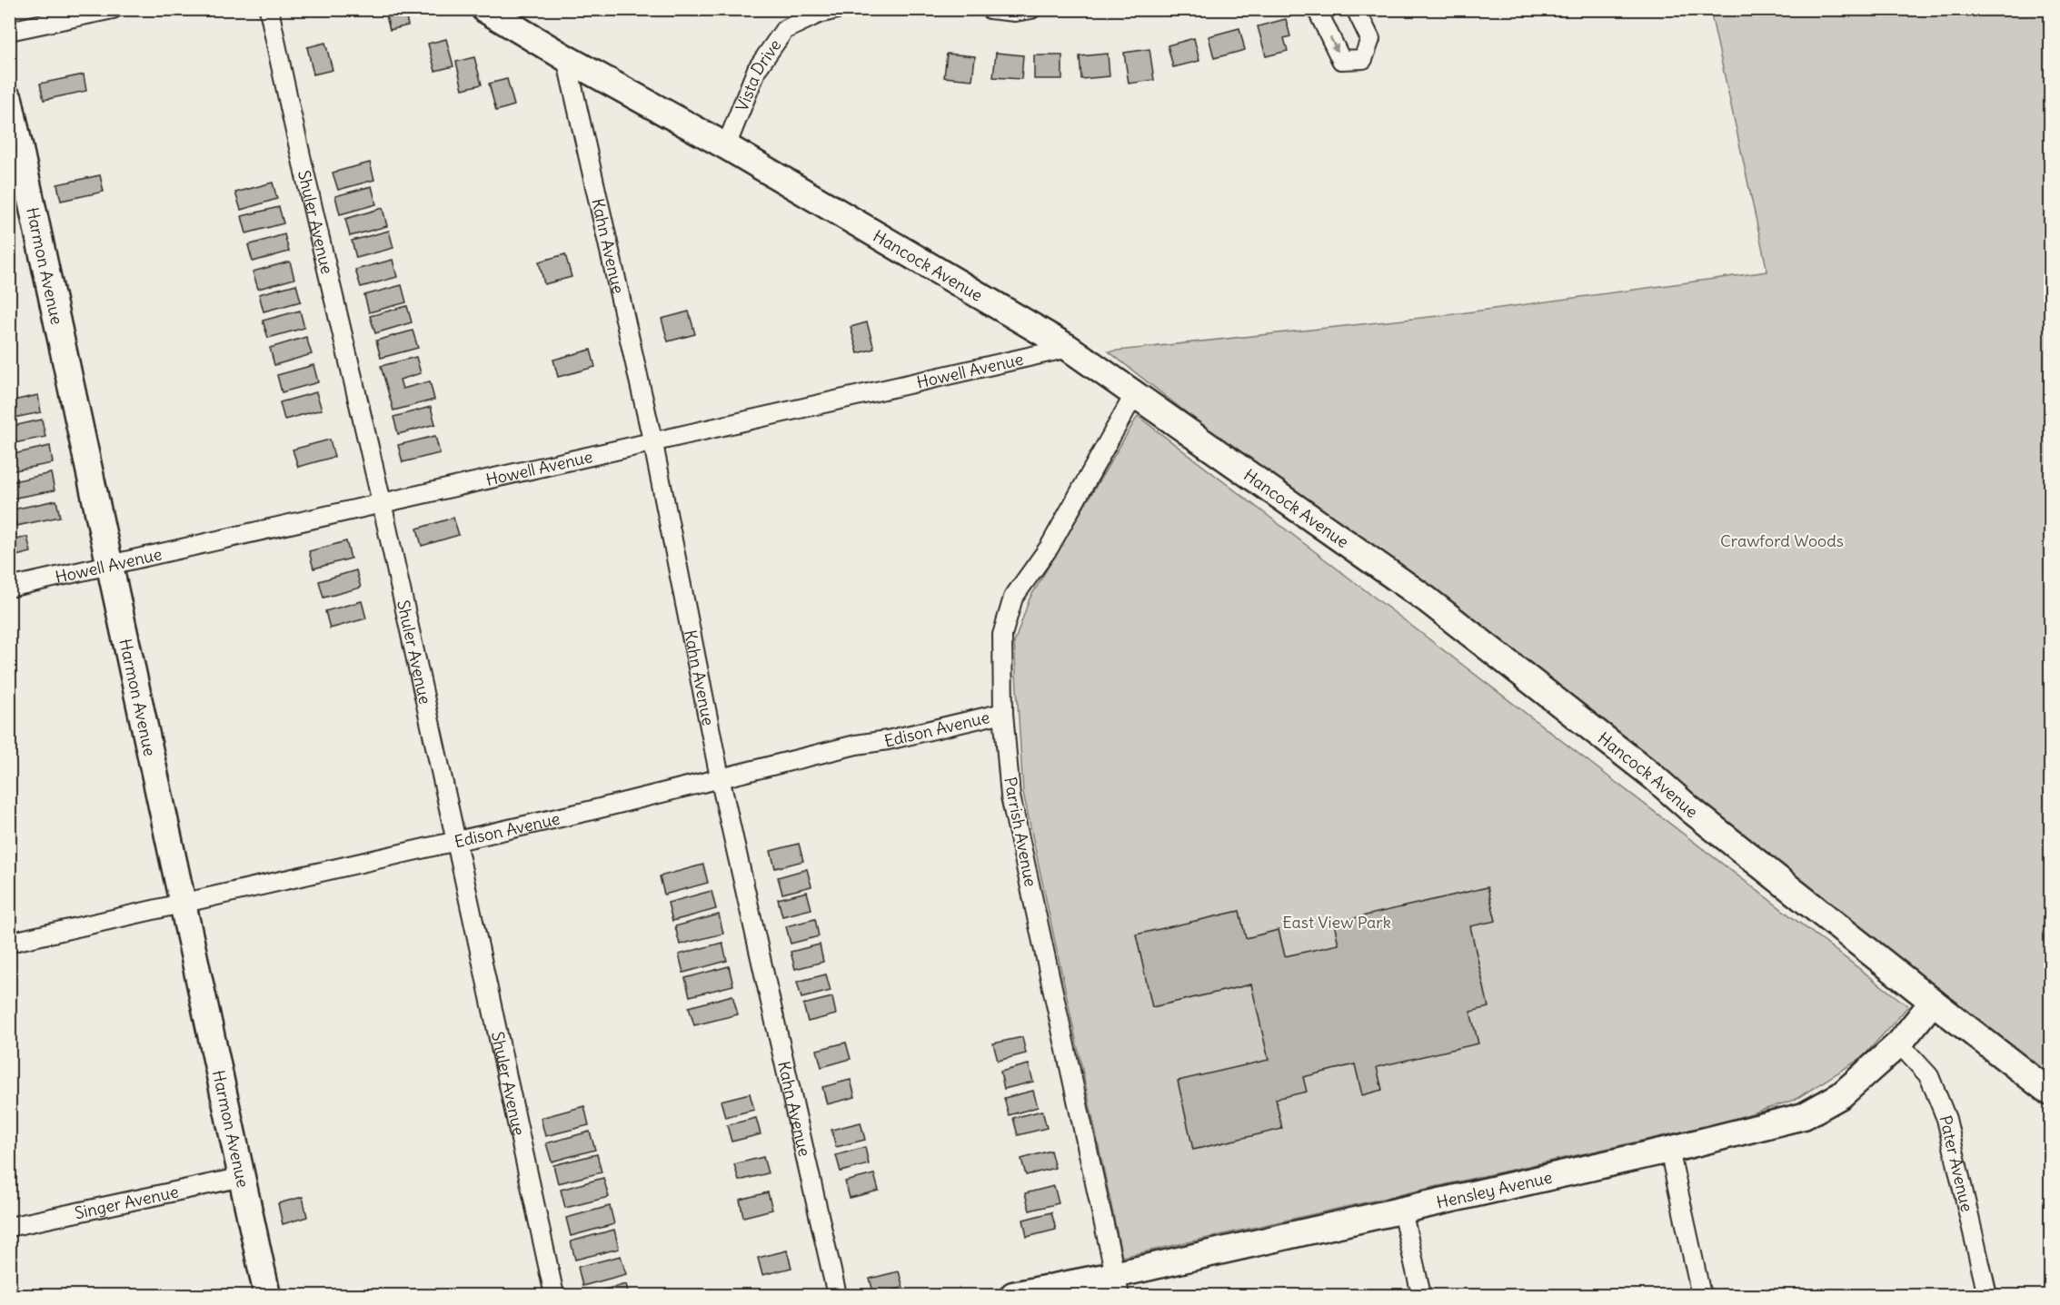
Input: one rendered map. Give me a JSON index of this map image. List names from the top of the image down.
{
  "streets": {
    "street": [
      "Vista Drive",
      "Shuler Avenue",
      "Kahn Avenue",
      "Hancock Avenue",
      "Harmon Avenue",
      "Howell Avenue",
      "Edison Avenue",
      "Parrish Avenue",
      "Pater Avenue",
      "Hensley Avenue",
      "Singer Avenue"
    ]
  },
  "crossings": [
    ["Vista Drive", "Hancock Avenue"],
    ["Shuler Avenue", "Howell Avenue"],
    ["Shuler Avenue", "Edison Avenue"],
    ["Kahn Avenue", "Hancock Avenue"],
    ["Kahn Avenue", "Howell Avenue"],
    ["Kahn Avenue", "Edison Avenue"],
    ["Hancock Avenue", "Howell Avenue"],
    ["Hancock Avenue", "Parrish Avenue"],
    ["Hancock Avenue", "Hensley Avenue"],
    ["Harmon Avenue", "Howell Avenue"],
    ["Harmon Avenue", "Edison Avenue"],
    ["Harmon Avenue", "Singer Avenue"],
    ["Edison Avenue", "Parrish Avenue"],
    ["Parrish Avenue", "Hensley Avenue"],
    ["Pater Avenue", "Hensley Avenue"]
  ],
  "parks": ["Crawford Woods", "East View Park"]
}
